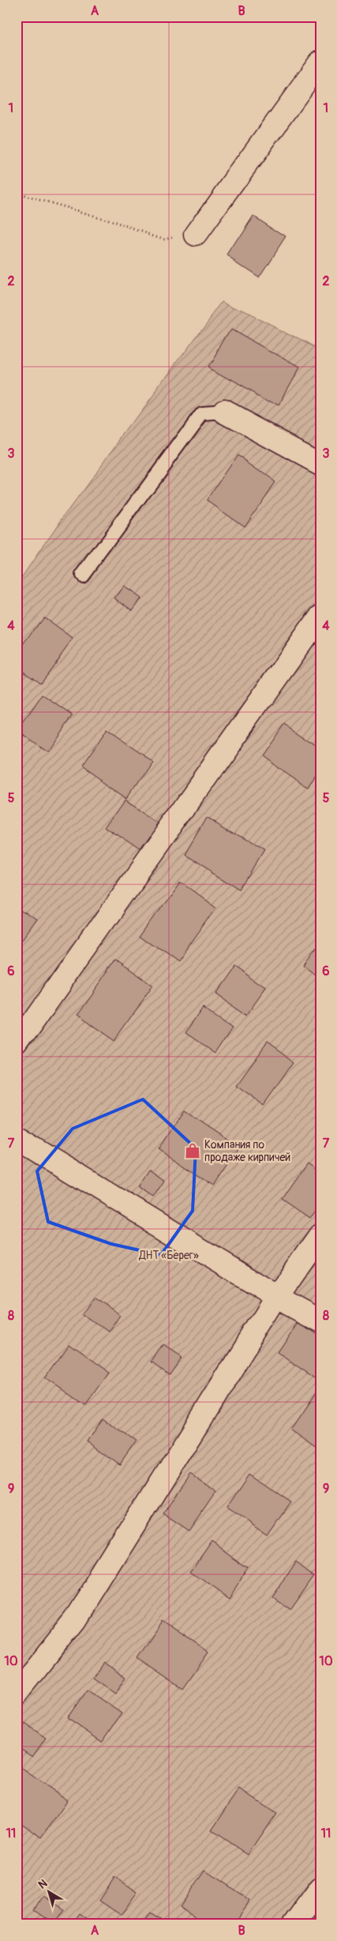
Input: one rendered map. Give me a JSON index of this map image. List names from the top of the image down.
{
  "parks": ["ДНТ «Берег»"],
  "places": {
    "shop": ["Компания по продаже кирпичей"]
  },
  "north": "top left",
  "grid": {
    "columns": ["A", "B"],
    "rows": [
      "1",
      "2",
      "3",
      "4",
      "5",
      "6",
      "7",
      "8",
      "9",
      "10",
      "11"
    ]
  }
}
